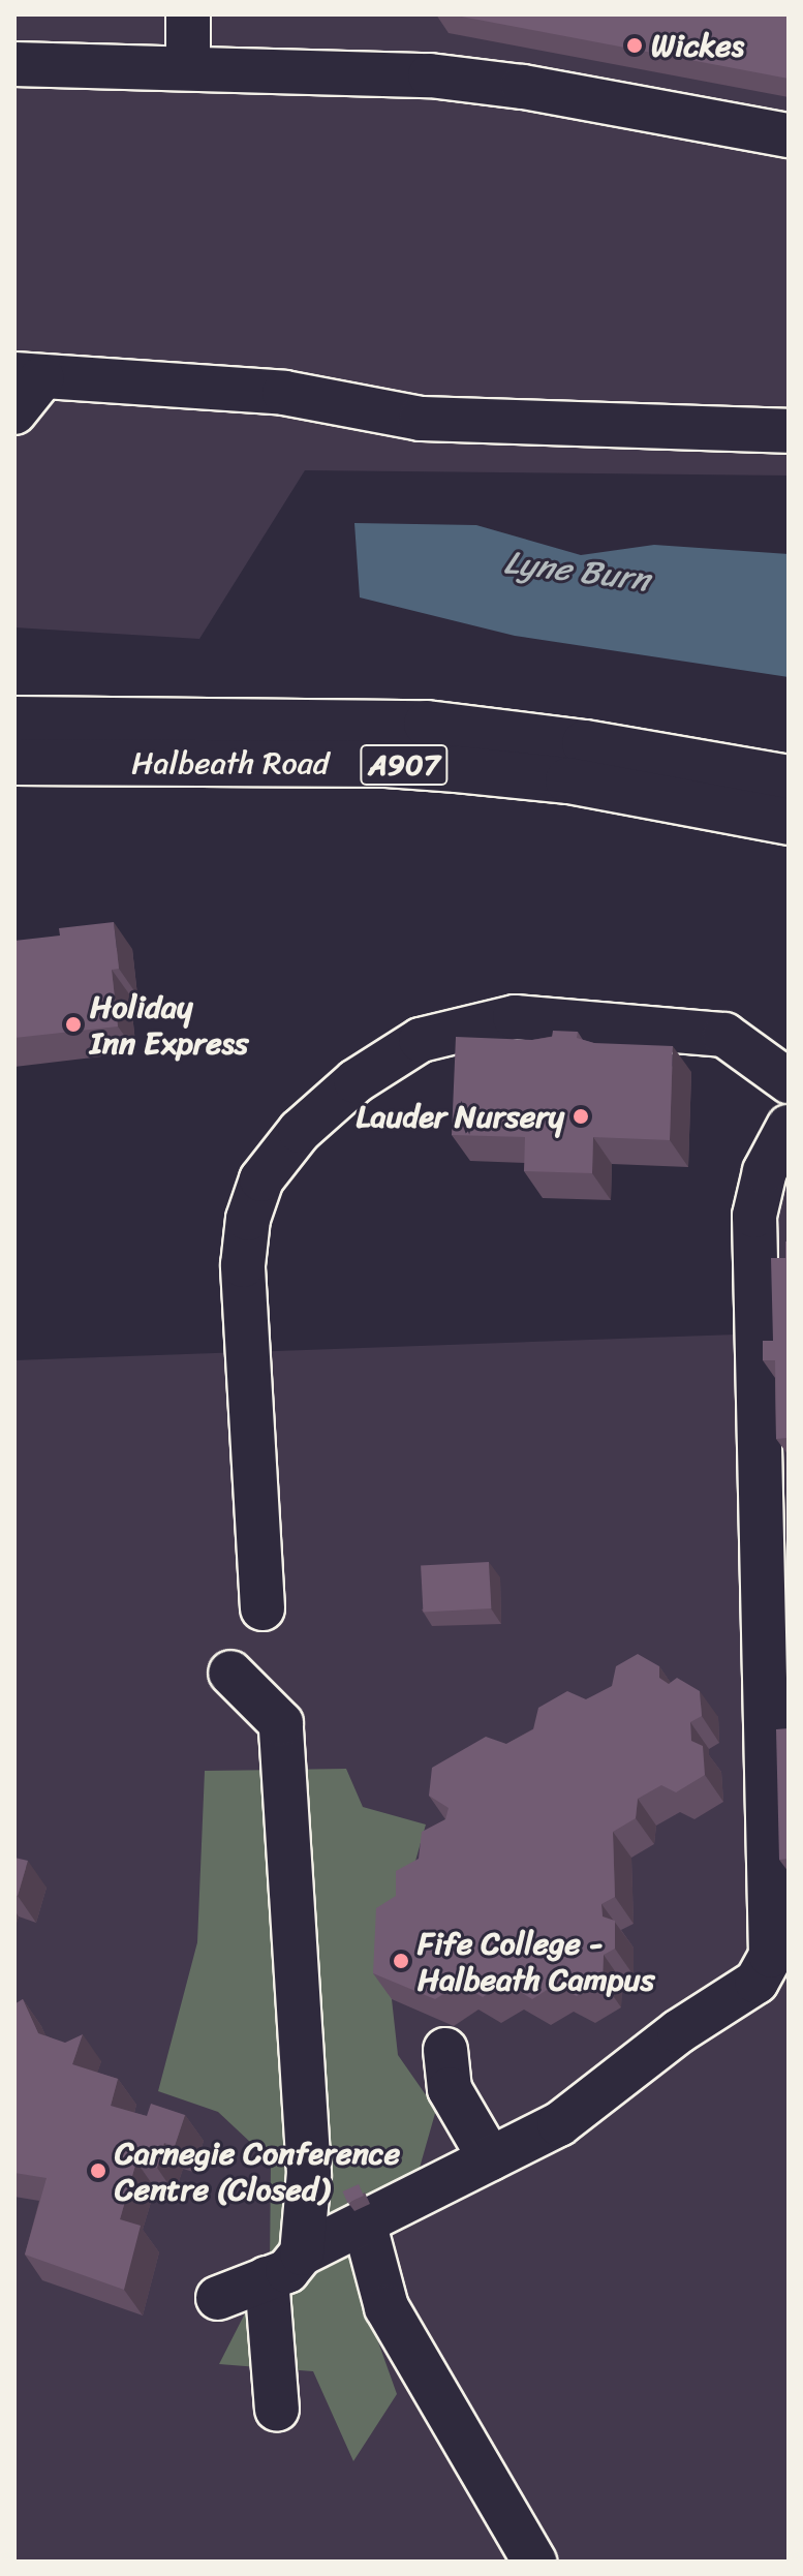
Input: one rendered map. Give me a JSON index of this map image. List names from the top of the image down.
{
  "streets": {
    "main road": ["Halbeath Road", "A907"]
  },
  "water": ["Lyne Burn"],
  "places": [
    "Wickes",
    "Holiday Inn Express",
    "Lauder Nursery",
    "Fife College - Halbeath Campus",
    "Carnegie Conference Centre (Closed)"
  ]
}
